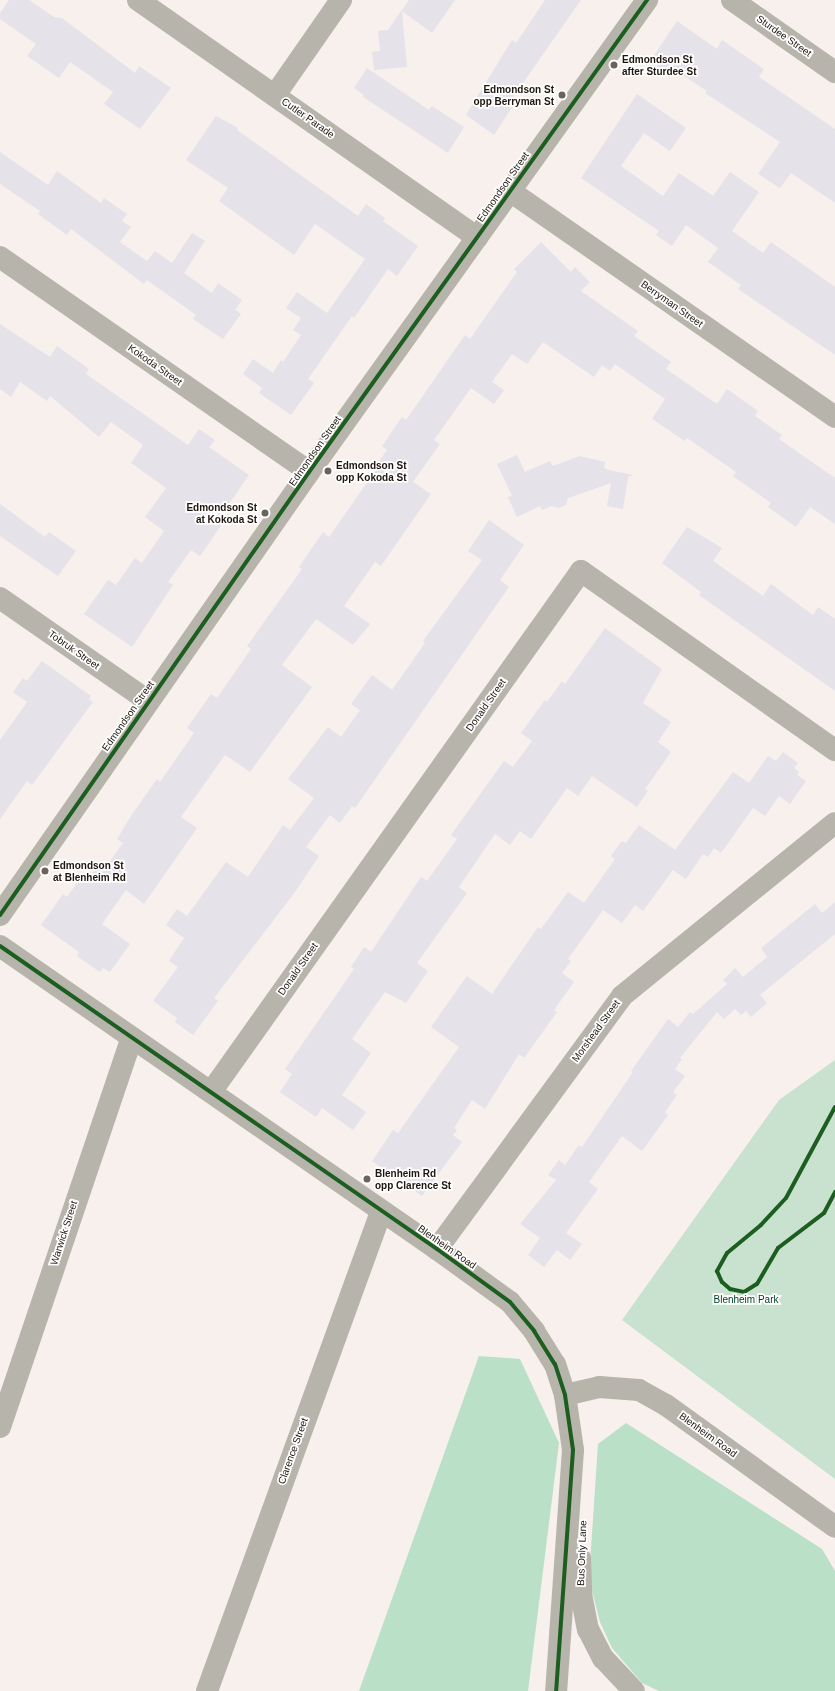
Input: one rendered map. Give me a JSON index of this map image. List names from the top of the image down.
{
  "streets": {
    "street": [
      "Sturdee Street",
      "Cutler Parade",
      "Edmondson Street",
      "Berryman Street",
      "Kokoda Street",
      "Tobruk Street",
      "Donald Street",
      "Morshead Street",
      "Warwick Street",
      "Blenheim Road",
      "Clarence Street",
      "Bus Only Lane"
    ]
  },
  "crossings": [
    ["Cutler Parade", "Edmondson Street"],
    ["Edmondson Street", "Berryman Street"],
    ["Edmondson Street", "Kokoda Street"],
    ["Edmondson Street", "Tobruk Street"],
    ["Donald Street", "Blenheim Road"],
    ["Morshead Street", "Blenheim Road"],
    ["Warwick Street", "Blenheim Road"],
    ["Blenheim Road", "Clarence Street"],
    ["Blenheim Road", "Bus Only Lane"]
  ],
  "parks": ["Blenheim Park"],
  "places": [
    "Edmondson St after Sturdee St",
    "Edmondson St opp Berryman St",
    "Edmondson St opp Kokoda St",
    "Edmondson St at Kokoda St",
    "Edmondson St at Blenheim Rd",
    "Blenheim Rd opp Clarence St"
  ]
}
